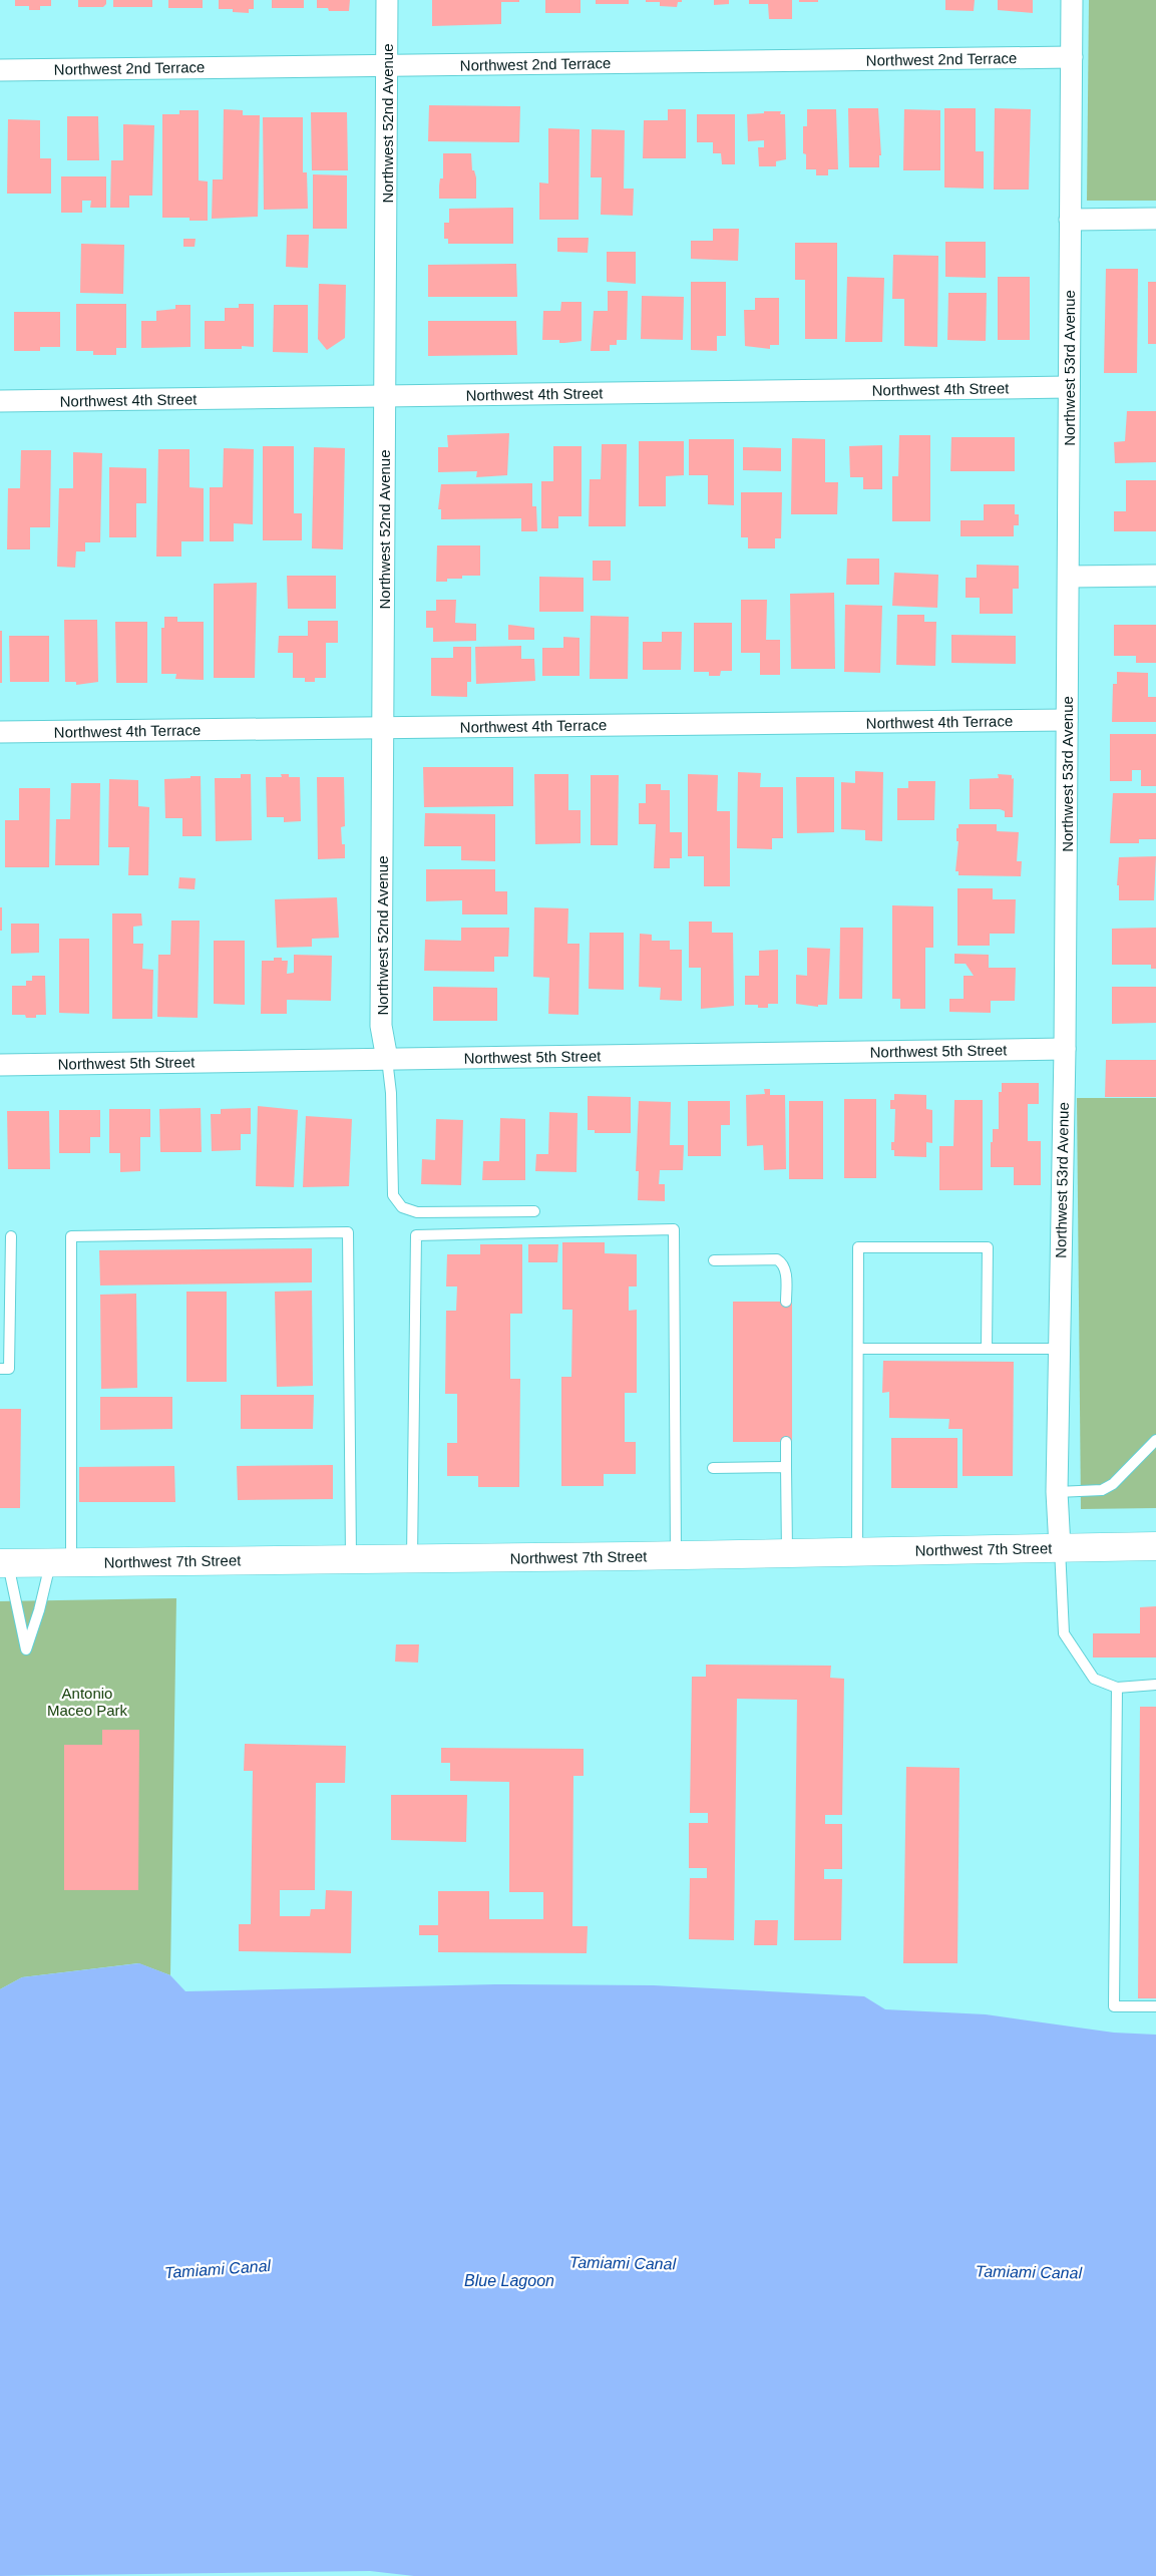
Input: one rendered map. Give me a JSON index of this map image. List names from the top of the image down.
{
  "streets": {
    "main road": ["Northwest 7th Street"],
    "street": [
      "Northwest 2nd Terrace",
      "Northwest 52nd Avenue",
      "Northwest 53rd Avenue",
      "Northwest 4th Street",
      "Northwest 4th Terrace",
      "Northwest 5th Street"
    ]
  },
  "crossings": [
    ["Northwest 2nd Terrace", "Northwest 52nd Avenue"],
    ["Northwest 2nd Terrace", "Northwest 53rd Avenue"],
    ["Northwest 52nd Avenue", "Northwest 4th Street"],
    ["Northwest 52nd Avenue", "Northwest 4th Terrace"],
    ["Northwest 52nd Avenue", "Northwest 5th Street"],
    ["Northwest 53rd Avenue", "Northwest 4th Street"],
    ["Northwest 53rd Avenue", "Northwest 4th Terrace"],
    ["Northwest 53rd Avenue", "Northwest 5th Street"],
    ["Northwest 53rd Avenue", "Northwest 7th Street"]
  ],
  "water": ["Tamiami Canal", "Blue Lagoon"],
  "parks": ["Antonio Maceo Park"]
}
